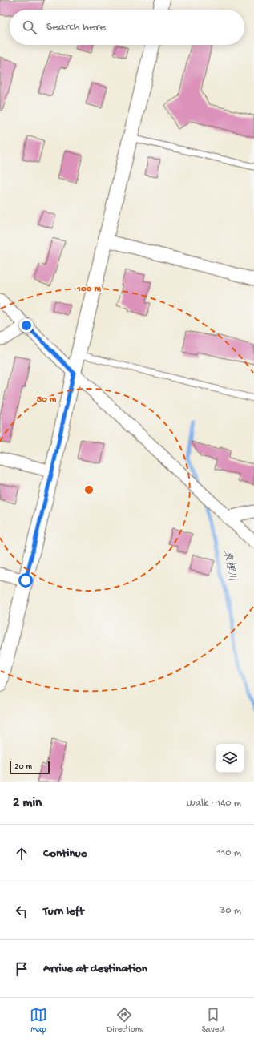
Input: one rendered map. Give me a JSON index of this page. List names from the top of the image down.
{
  "water": ["東裡川"],
  "scale_bar": "20 m",
  "page": {
    "search": "Search here",
    "scale": "20 m",
    "heading": ["2 min", "Walk · 140 m"],
    "list": [
      ["Continue", "110 m"],
      ["Turn left", "30 m"],
      "Arrive at destination"
    ],
    "nav": ["Map", "Directions", "Saved"]
  },
  "rings": ["100 m", "50 m"]
}
